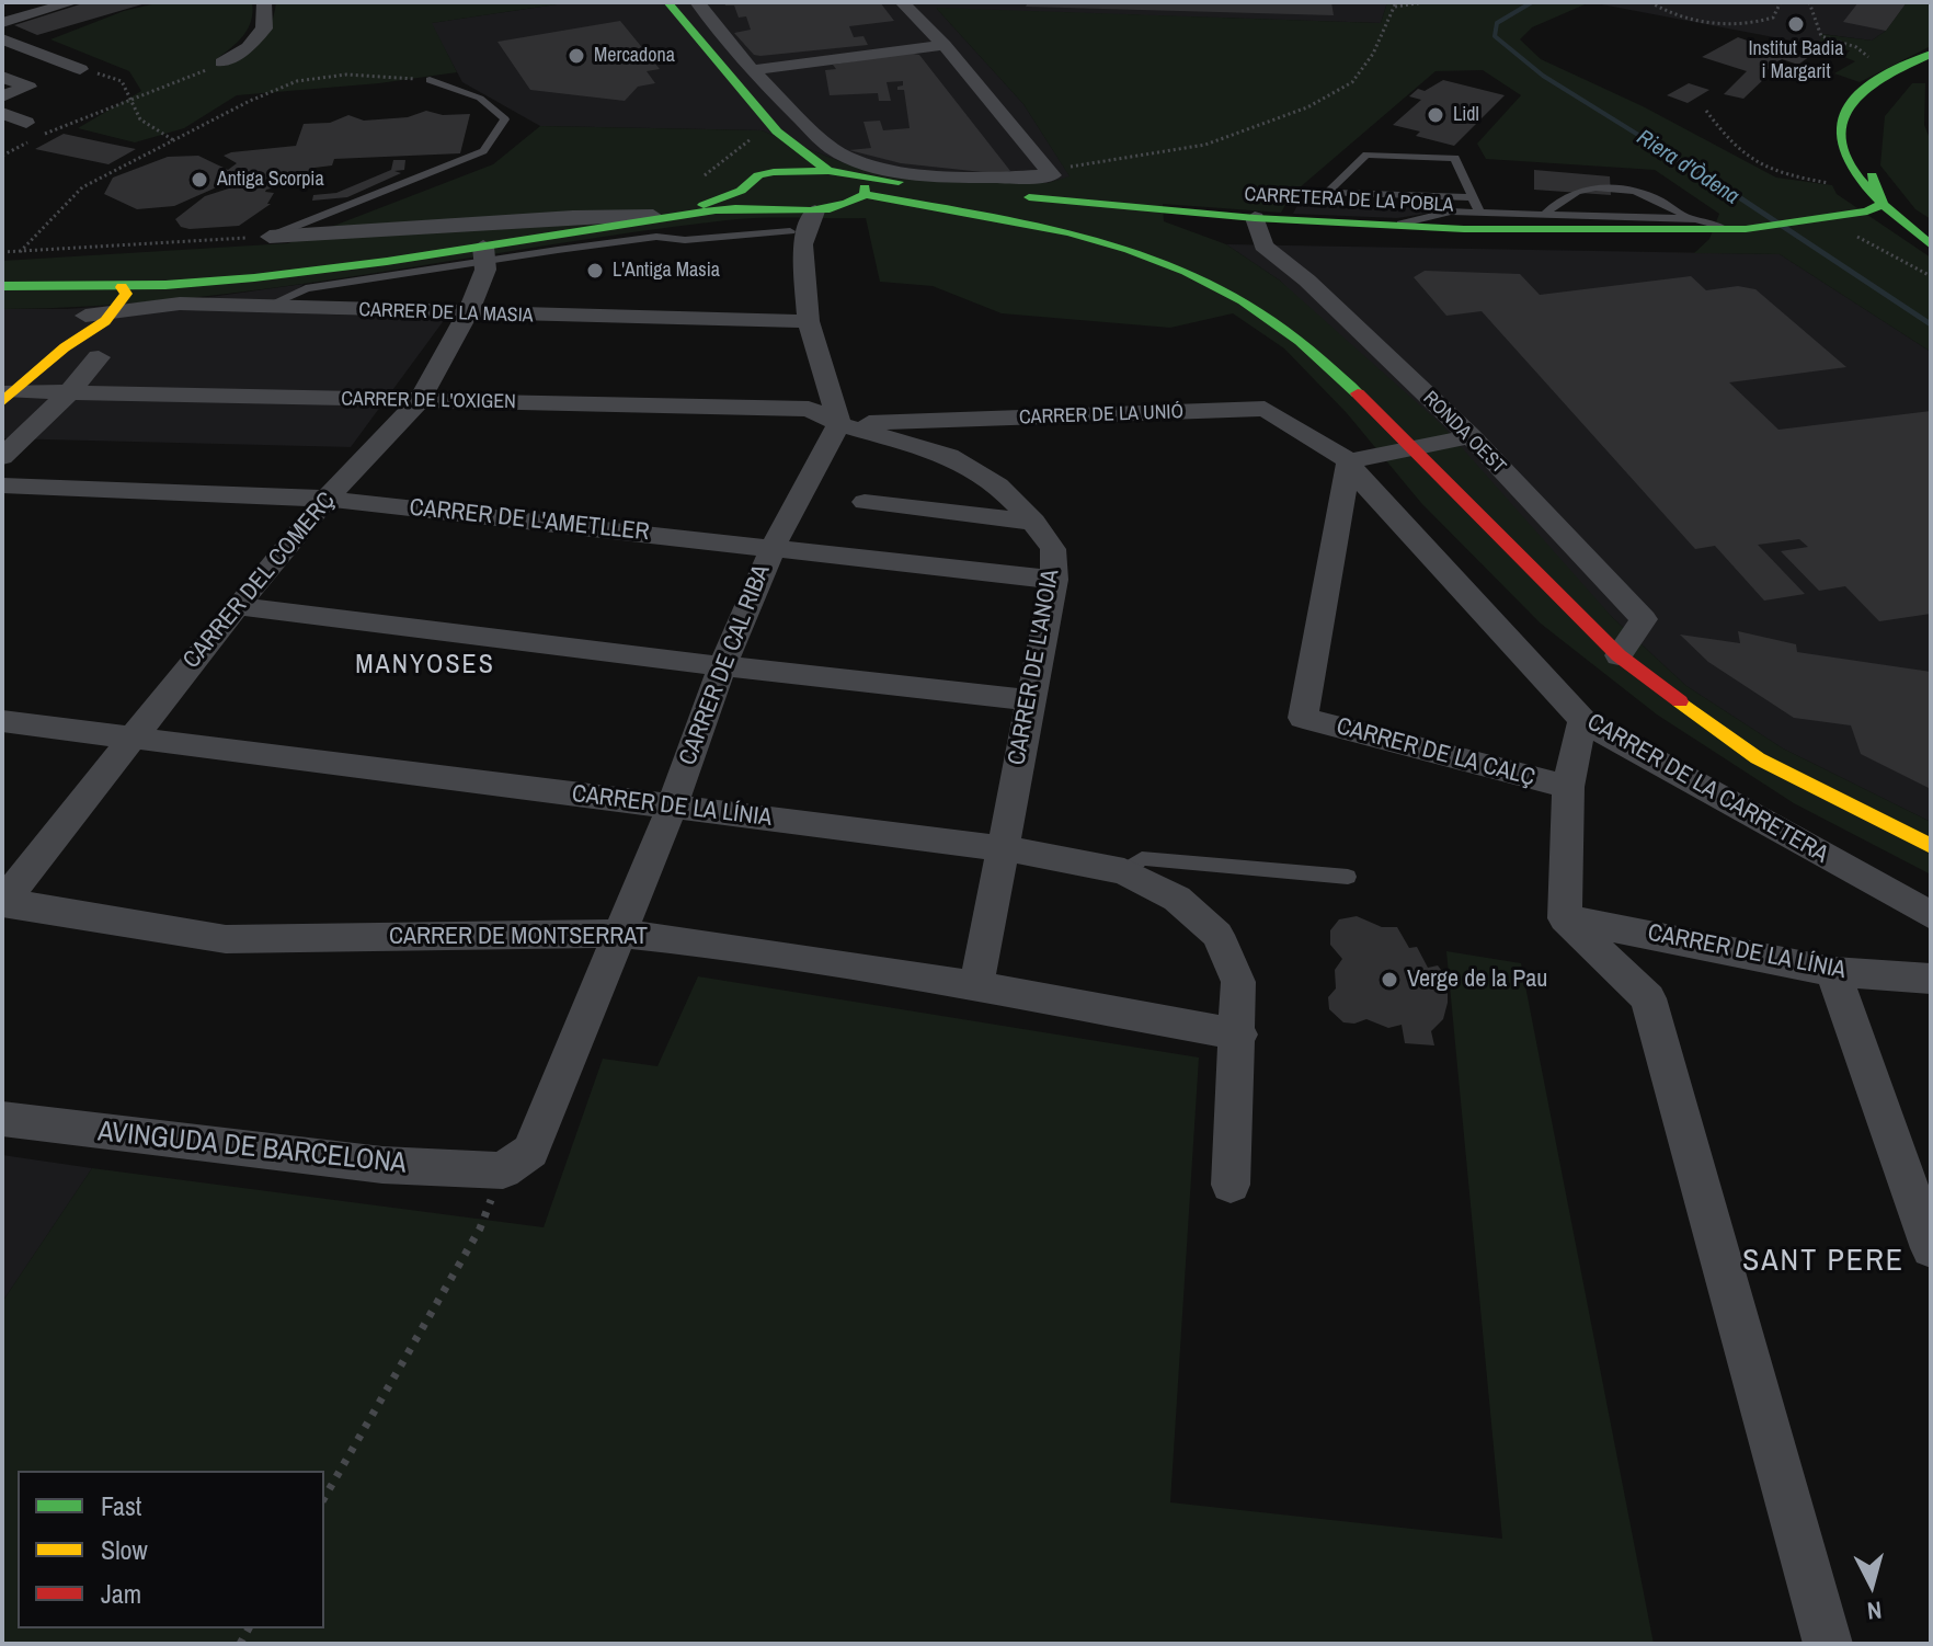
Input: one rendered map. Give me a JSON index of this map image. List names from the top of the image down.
{
  "streets": {
    "street": [
      "CARRETERA DE LA POBLA",
      "CARRER DE LA MASIA",
      "CARRER DE L'OXIGEN",
      "CARRER DE LA UNIÓ",
      "RONDA OEST",
      "CARRER DE L'AMETLLER",
      "CARRER DEL COMERÇ",
      "CARRER DE CAL RIBA",
      "CARRER DE L'ANOIA",
      "CARRER DE LA CALÇ",
      "CARRER DE LA CARRETERA",
      "CARRER DE LA LÍNIA",
      "CARRER DE MONTSERRAT",
      "AVINGUDA DE BARCELONA"
    ]
  },
  "crossings": [
    ["CARRETERA DE LA POBLA", "RONDA OEST"],
    ["CARRER DE LA MASIA", "CARRER DEL COMERÇ"],
    ["CARRER DE L'OXIGEN", "CARRER DE LA UNIÓ"],
    ["CARRER DE L'OXIGEN", "CARRER DEL COMERÇ"],
    ["CARRER DE L'OXIGEN", "CARRER DE CAL RIBA"],
    ["CARRER DE L'OXIGEN", "CARRER DE L'ANOIA"],
    ["CARRER DE LA UNIÓ", "CARRER DE CAL RIBA"],
    ["CARRER DE LA UNIÓ", "CARRER DE L'ANOIA"],
    ["CARRER DE LA UNIÓ", "CARRER DE LA CALÇ"],
    ["CARRER DE LA UNIÓ", "CARRER DE LA CARRETERA"],
    ["CARRER DE L'AMETLLER", "CARRER DEL COMERÇ"],
    ["CARRER DE L'AMETLLER", "CARRER DE CAL RIBA"],
    ["CARRER DE L'AMETLLER", "CARRER DE L'ANOIA"],
    ["CARRER DEL COMERÇ", "CARRER DE LA LÍNIA"],
    ["CARRER DEL COMERÇ", "CARRER DE MONTSERRAT"],
    ["CARRER DE CAL RIBA", "CARRER DE L'ANOIA"],
    ["CARRER DE CAL RIBA", "CARRER DE LA LÍNIA"],
    ["CARRER DE CAL RIBA", "CARRER DE MONTSERRAT"],
    ["CARRER DE CAL RIBA", "AVINGUDA DE BARCELONA"],
    ["CARRER DE L'ANOIA", "CARRER DE LA LÍNIA"],
    ["CARRER DE L'ANOIA", "CARRER DE MONTSERRAT"],
    ["CARRER DE LA CALÇ", "CARRER DE LA CARRETERA"],
    ["CARRER DE LA LÍNIA", "CARRER DE MONTSERRAT"]
  ],
  "districts": ["MANYOSES", "SANT PERE"],
  "water": ["Riera d'Òdena"],
  "places": [
    "Institut Badia i Margarit",
    "Mercadona",
    "Lidl",
    "Antiga Scorpia",
    "L'Antiga Masia",
    "Verge de la Pau"
  ],
  "legend": ["Fast", "Slow", "Jam"],
  "north": "bottom"
}
